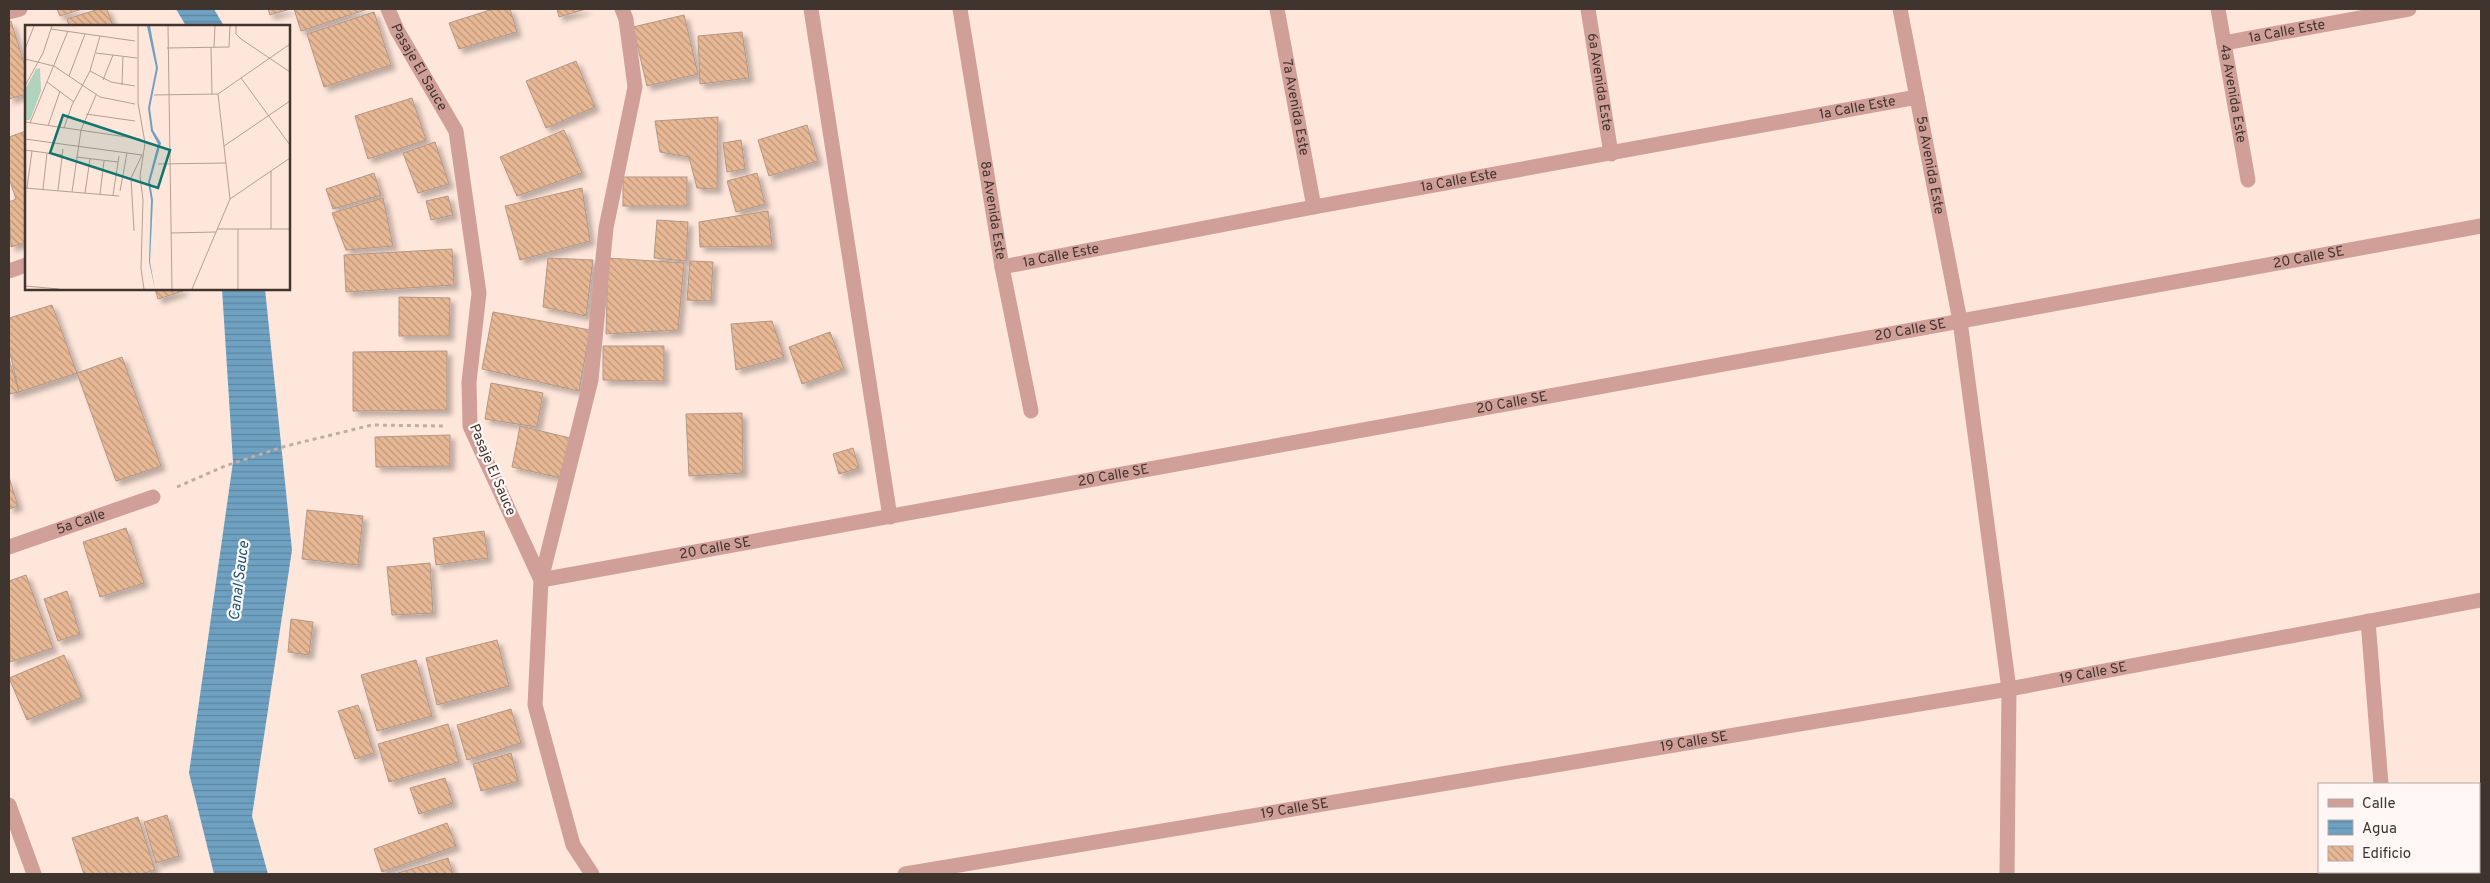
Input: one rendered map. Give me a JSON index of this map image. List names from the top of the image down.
{
  "streets": {
    "street": [
      "1a Calle Este",
      "Pasaje El Sauce",
      "6a Avenida Este",
      "4a Avenida Este",
      "7a Avenida Este",
      "5a Avenida Este",
      "8a Avenida Este",
      "20 Calle SE",
      "5a Calle",
      "19 Calle SE"
    ]
  },
  "crossings": [
    ["1a Calle Este", "6a Avenida Este"],
    ["1a Calle Este", "4a Avenida Este"],
    ["1a Calle Este", "7a Avenida Este"],
    ["1a Calle Este", "5a Avenida Este"],
    ["1a Calle Este", "8a Avenida Este"],
    ["Pasaje El Sauce", "20 Calle SE"],
    ["5a Avenida Este", "20 Calle SE"],
    ["5a Avenida Este", "19 Calle SE"]
  ],
  "water": ["Canal Sauce"],
  "legend": ["Calle", "Agua", "Edificio"]
}
